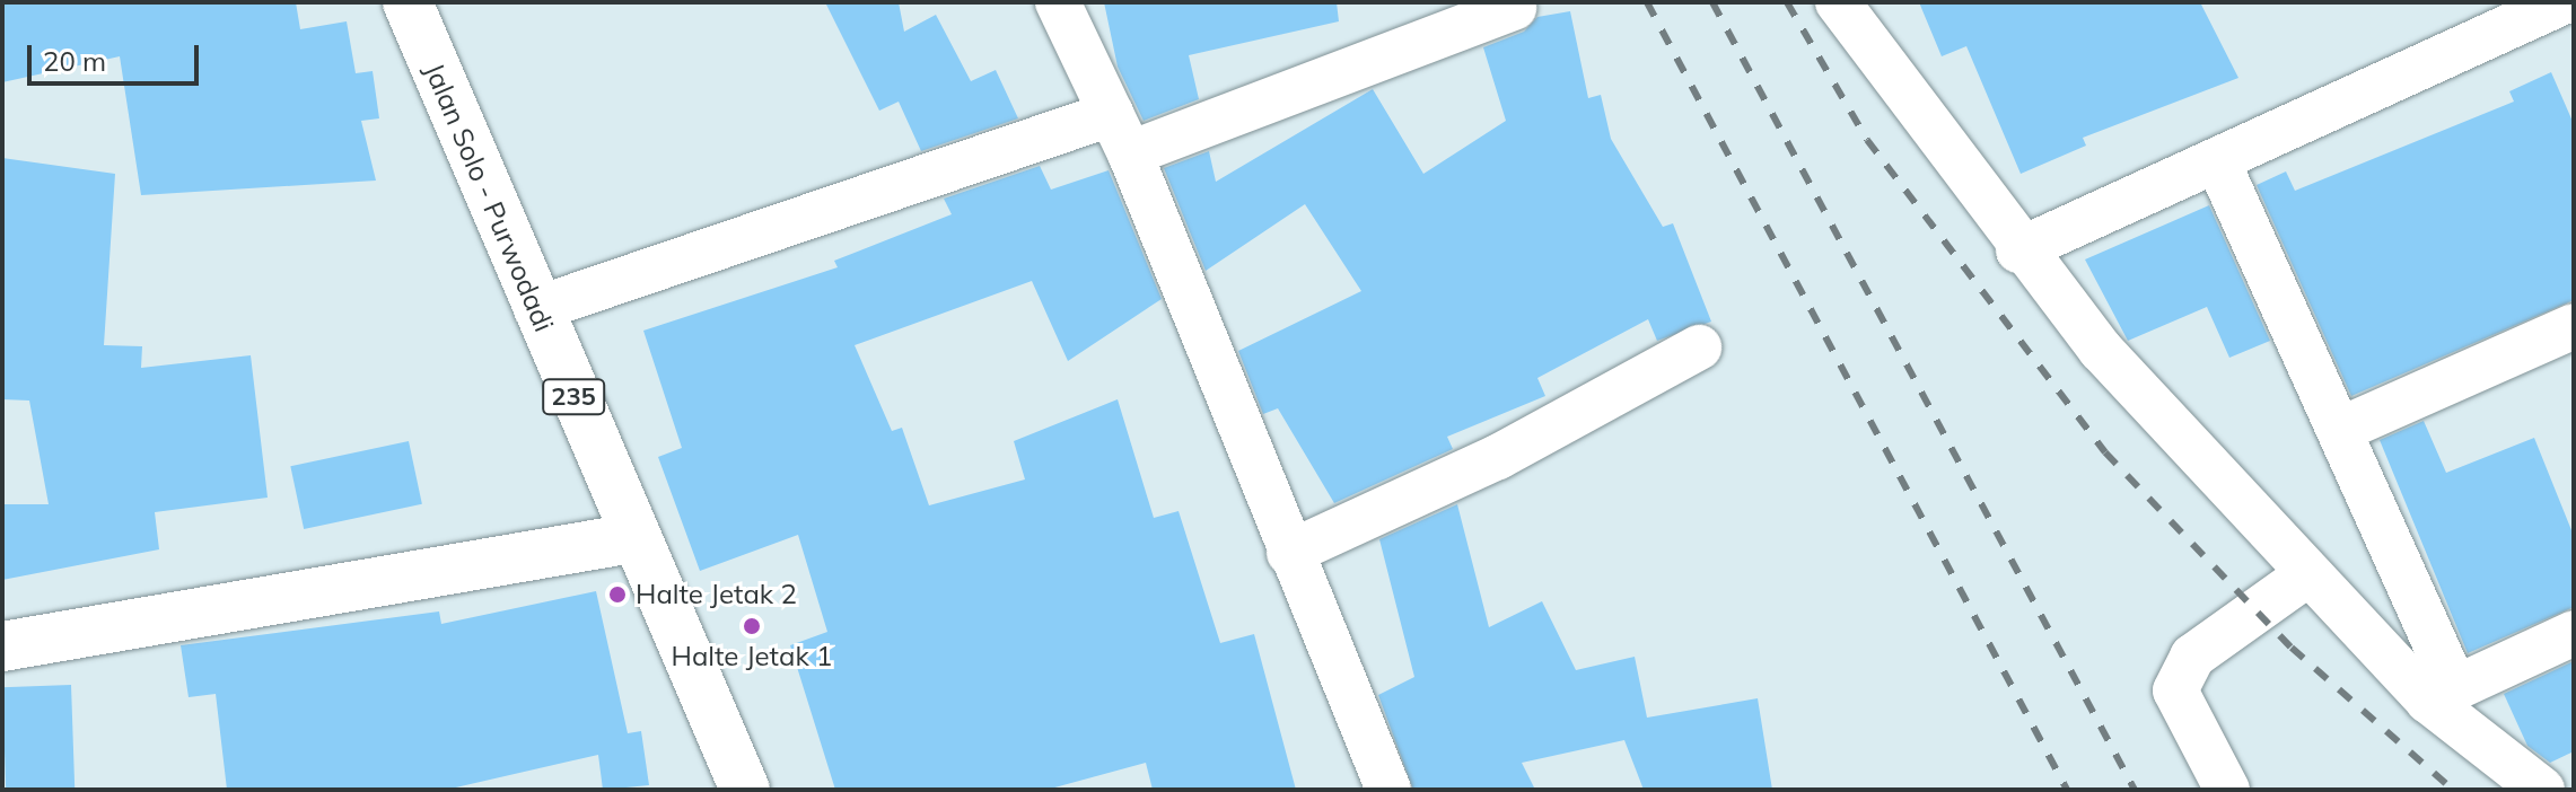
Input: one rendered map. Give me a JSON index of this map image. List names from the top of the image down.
{
  "streets": {
    "main road": ["Jalan Solo - Purwodadi", "235"]
  },
  "places": ["Halte Jetak 2", "Halte Jetak 1"],
  "scale_bar": "20 m"
}
